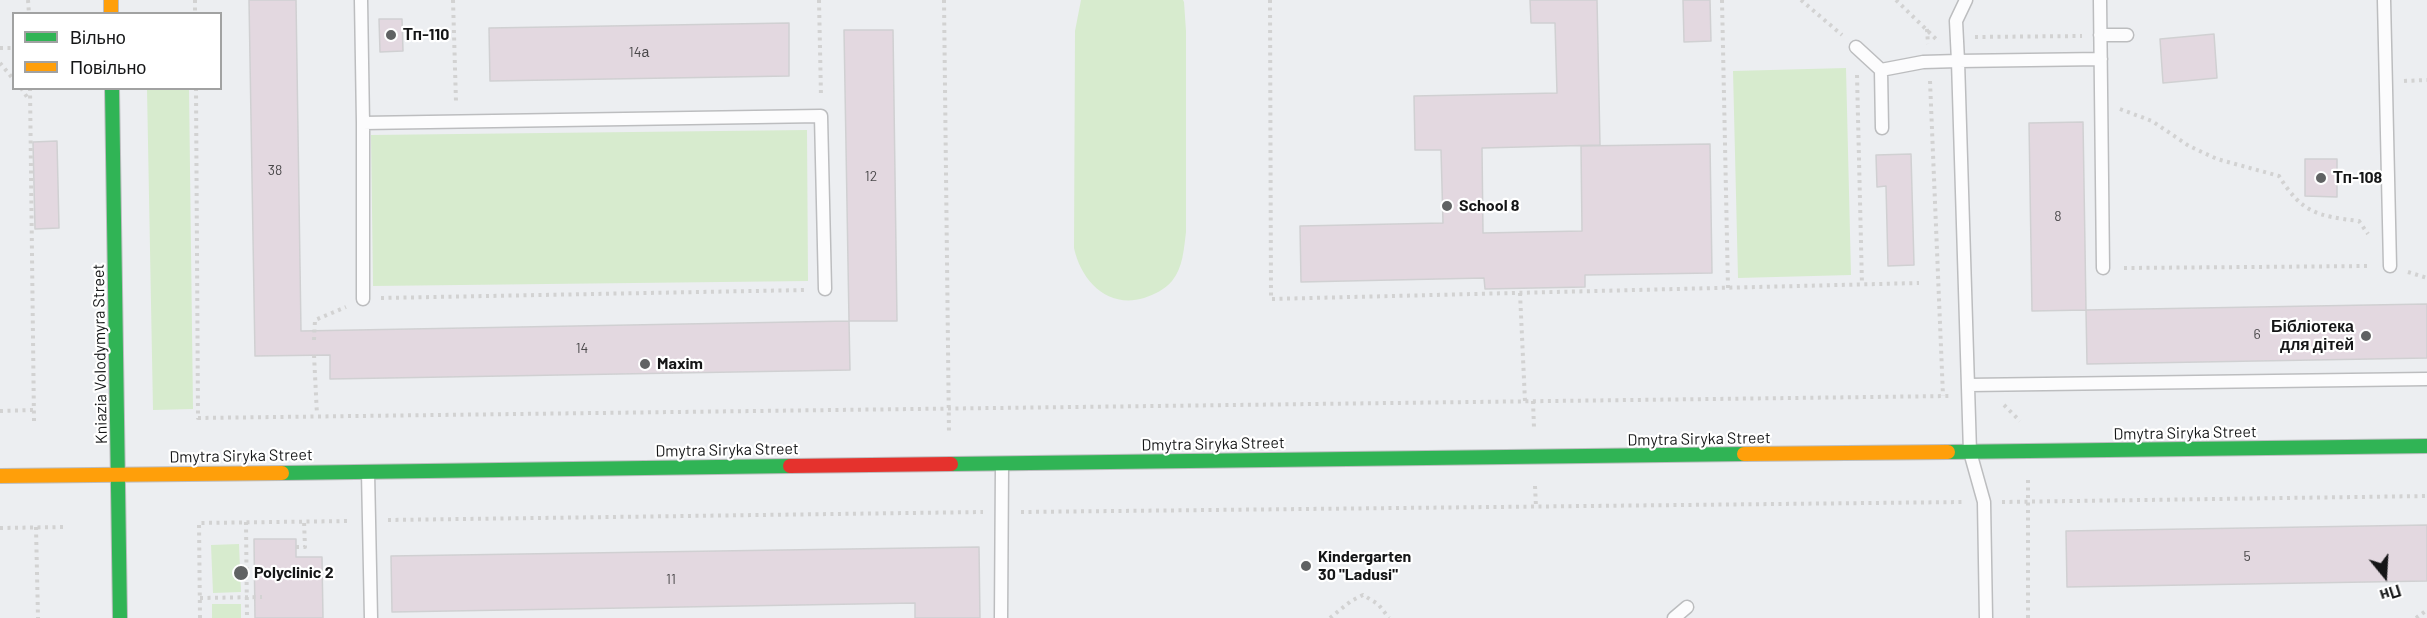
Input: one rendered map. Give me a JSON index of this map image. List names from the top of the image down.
{
  "streets": {
    "street": ["Kniazia Volodymyra Street", "Dmytra Siryka Street"]
  },
  "crossings": [
    ["Kniazia Volodymyra Street", "Dmytra Siryka Street"]
  ],
  "places": [
    "Тп-110",
    "Тп-108",
    "School 8",
    "Бібліотека для дітей",
    "Maxim",
    "Kindergarten 30 \"Ladusi\"",
    "Polyclinic 2"
  ],
  "house_numbers": [
    "14а",
    "38",
    "12",
    "8",
    "6",
    "14",
    "5",
    "11"
  ],
  "legend": ["Вільно", "Повільно"],
  "north": "bottom"
}
